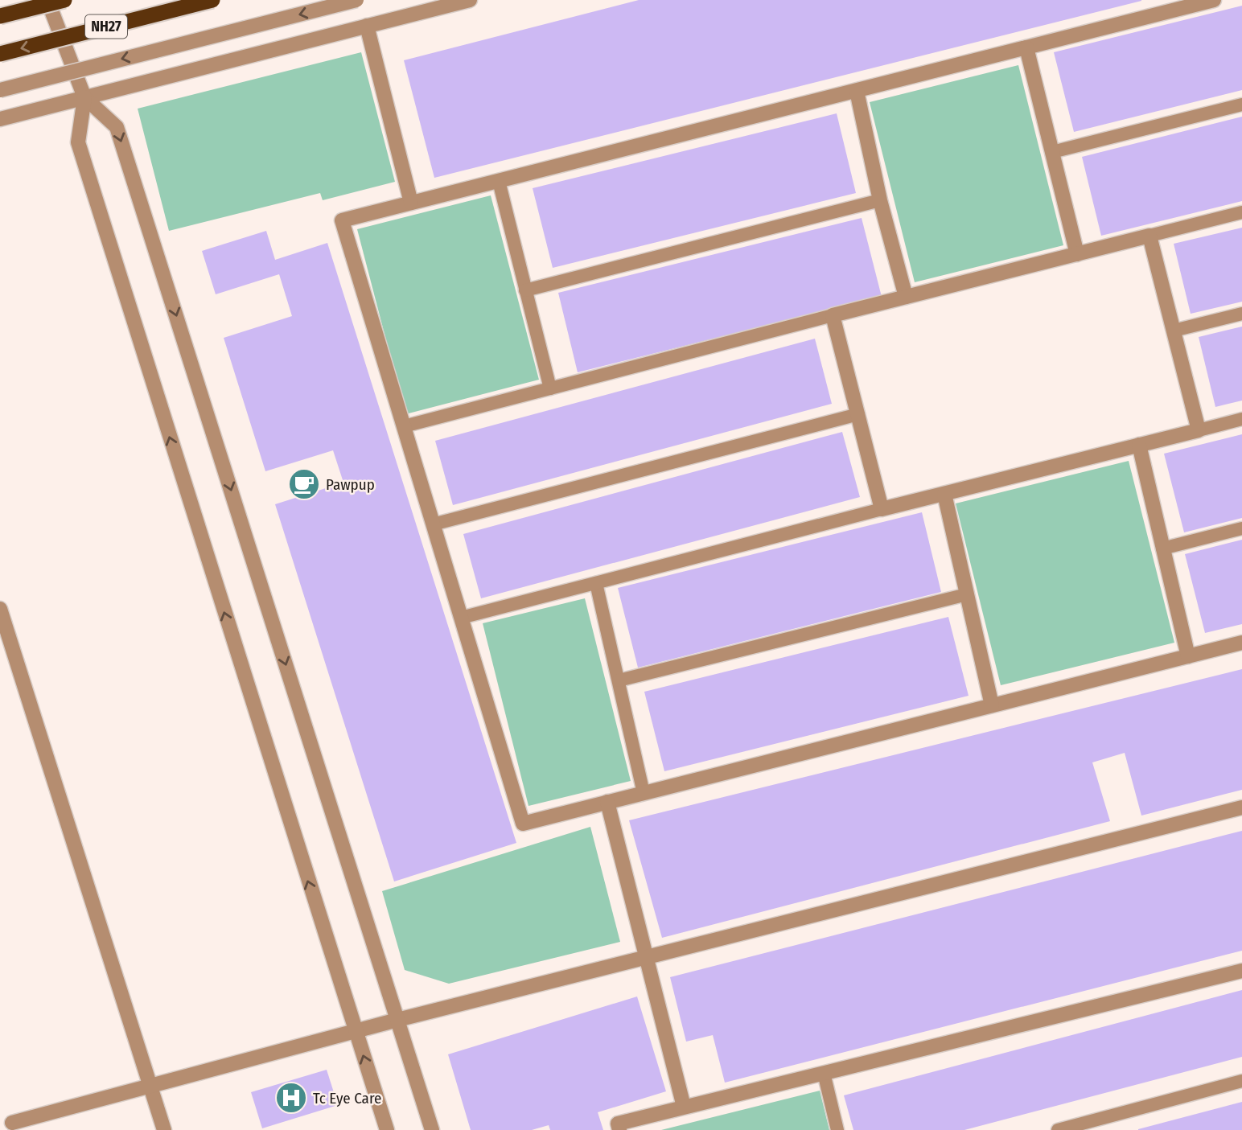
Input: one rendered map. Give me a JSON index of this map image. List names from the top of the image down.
{
  "streets": {
    "highway": ["NH27"]
  },
  "places": {
    "cafe": ["Pawpup"],
    "hospital": ["Tc Eye Care"]
  }
}
